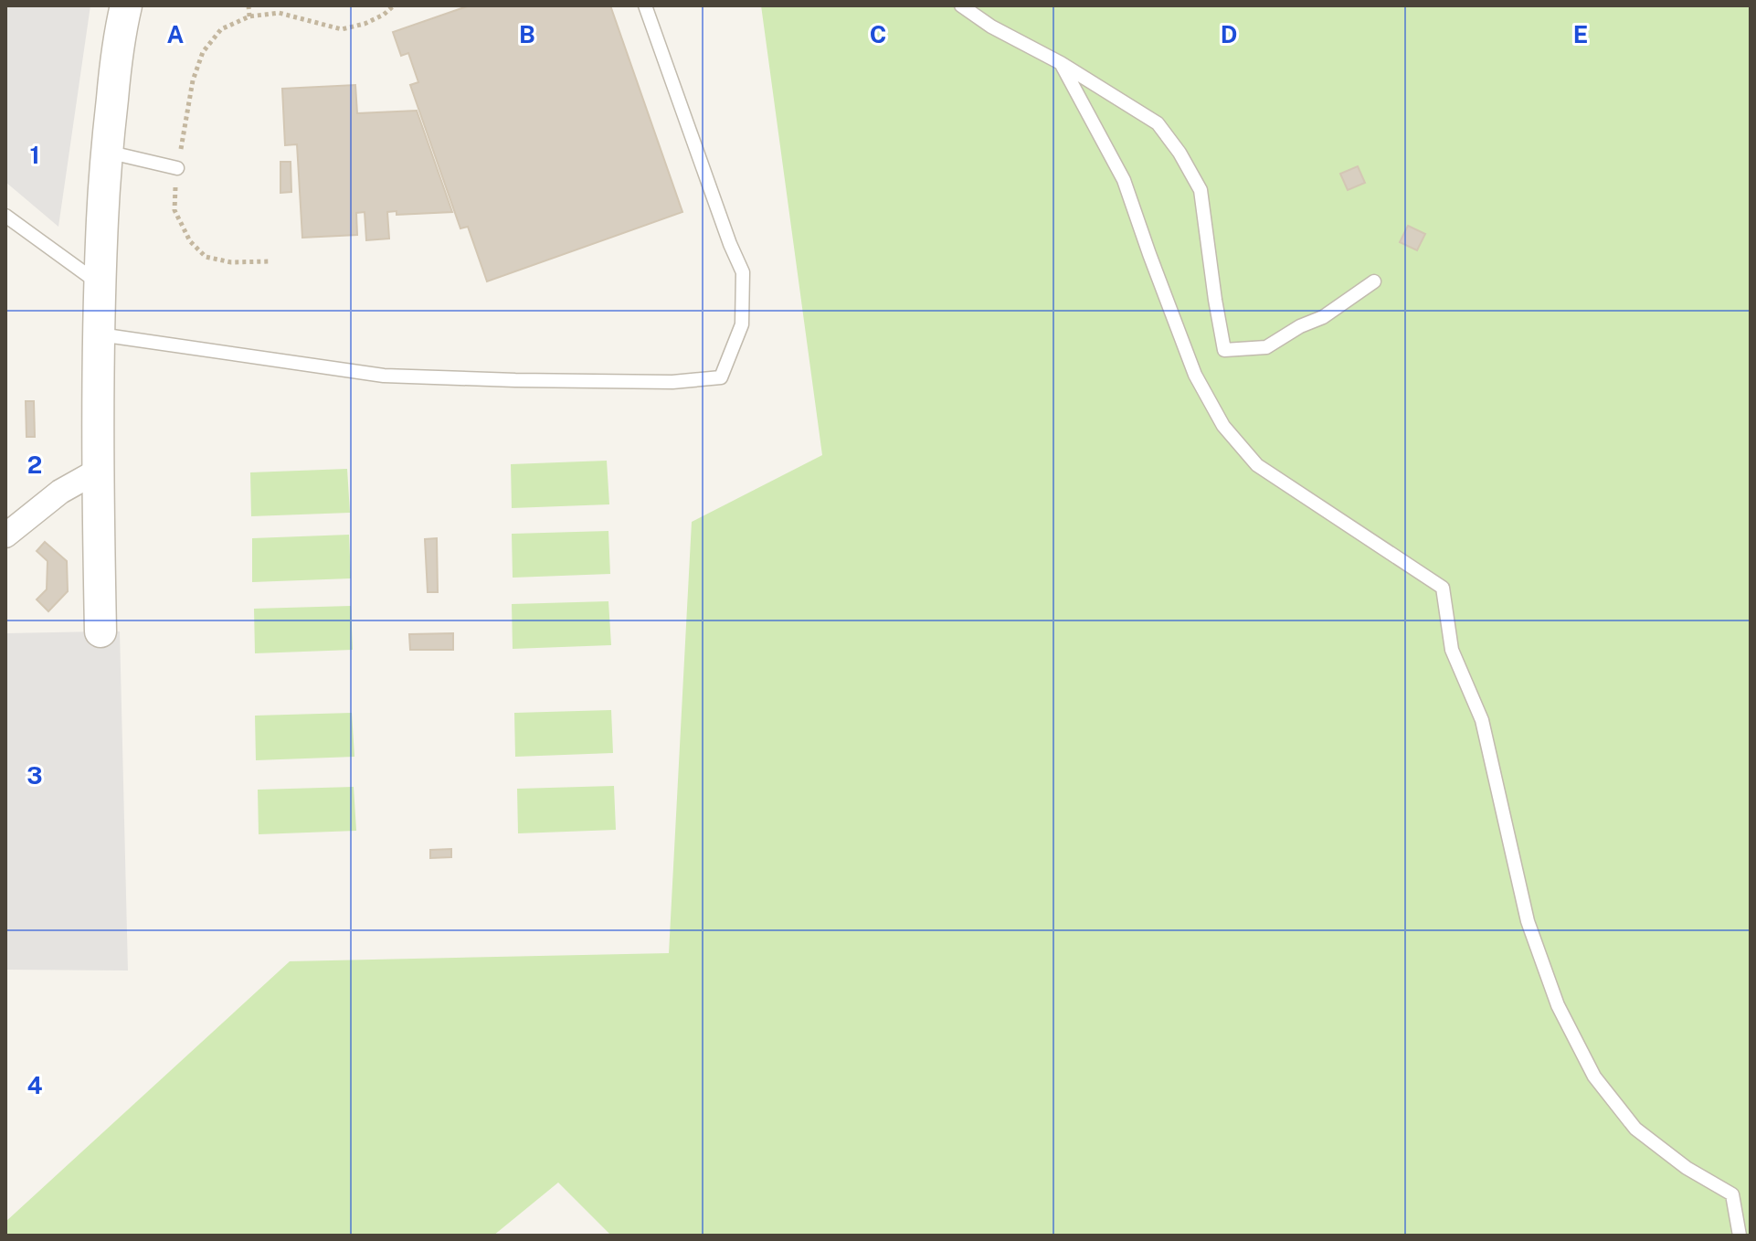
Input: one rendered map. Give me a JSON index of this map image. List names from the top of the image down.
{
  "grid": {
    "columns": [
      "A",
      "B",
      "C",
      "D",
      "E"
    ],
    "rows": [
      "1",
      "2",
      "3",
      "4"
    ]
  }
}
